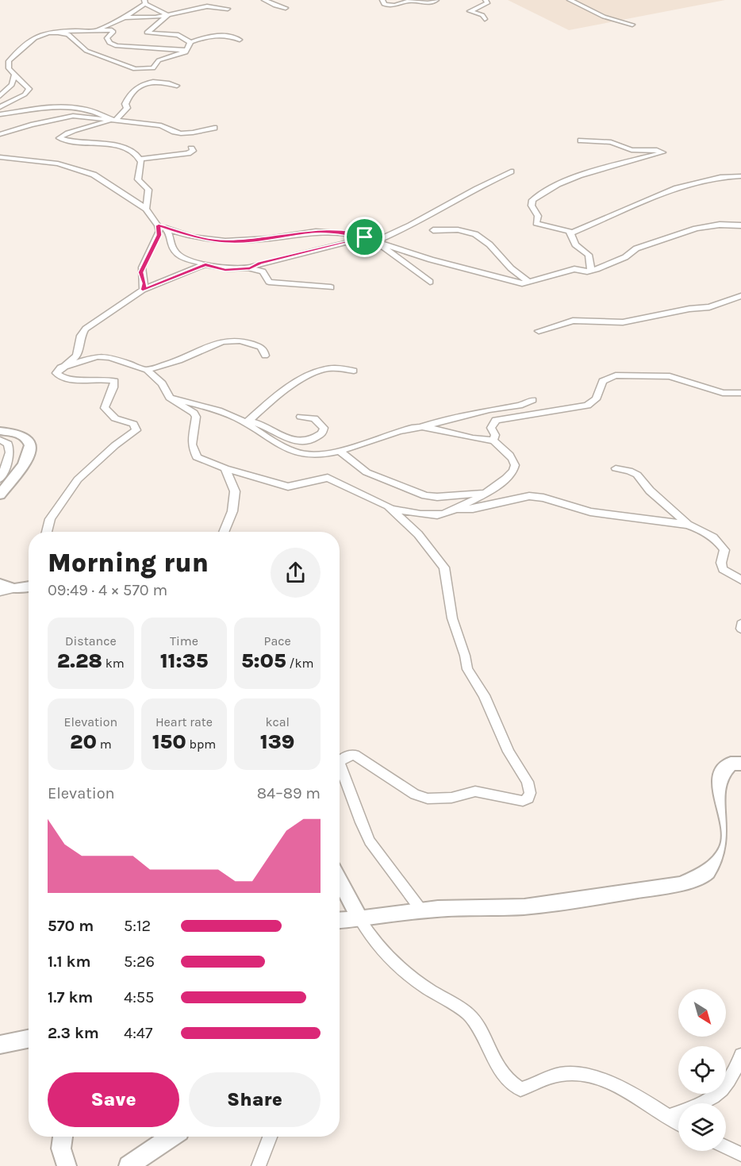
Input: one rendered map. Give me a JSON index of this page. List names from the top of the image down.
{
  "north": "bottom right",
  "page": {
    "heading": ["Morning run", "09:49 · 4 × 570 m"],
    "stats": [
      ["Distance", "2.28 km"],
      ["Time", "11:35"],
      ["Pace", "5:05 /km"],
      ["Elevation", "20 m"],
      ["Heart rate", "150 bpm"],
      ["kcal", "139"]
    ],
    "chart": ["Elevation", "84–89 m"],
    "list": [
      {
        "name": "570 m",
        "note": "5:12"
      },
      {
        "name": "1.1 km",
        "note": "5:26"
      },
      {
        "name": "1.7 km",
        "note": "4:55"
      },
      {
        "name": "2.3 km",
        "note": "4:47"
      }
    ],
    "buttons": ["Save", "Share"]
  }
}
